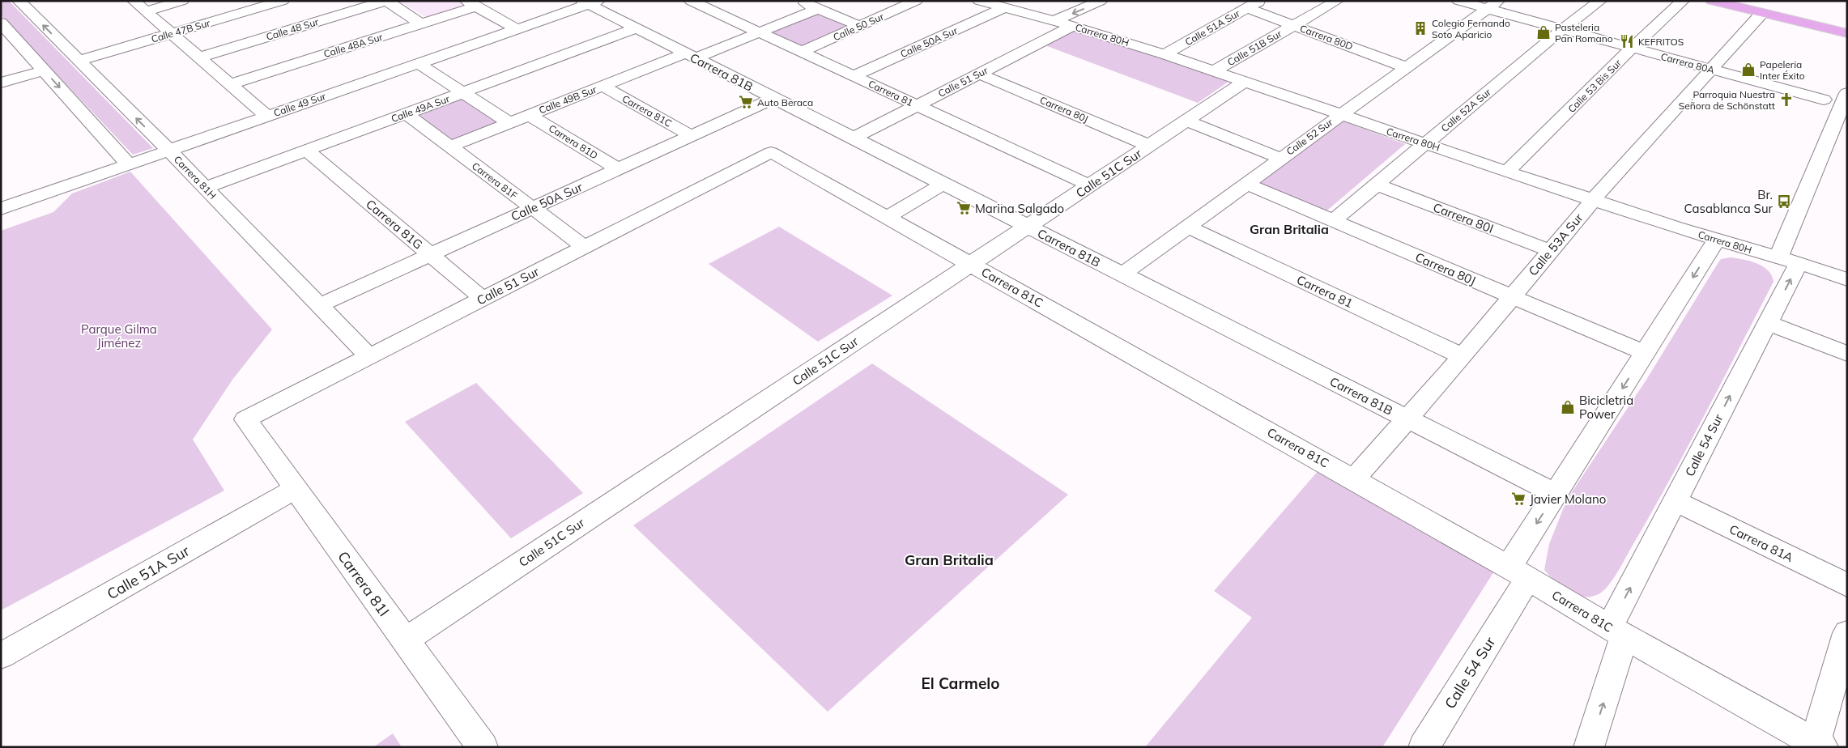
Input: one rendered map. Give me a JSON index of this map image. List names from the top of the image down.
{
  "streets": {
    "street": [
      "Calle 50 Sur",
      "Calle 51A Sur",
      "Calle 48 Sur",
      "Calle 47B Sur",
      "Carrera 80H",
      "Carrera 80D",
      "Calle 50A Sur",
      "Calle 48A Sur",
      "Calle 51B Sur",
      "Carrera 80A",
      "Carrera 81B",
      "Calle 51 Sur",
      "Calle 53 Bis Sur",
      "Carrera 81",
      "Calle 49B Sur",
      "Calle 49 Sur",
      "Calle 49A Sur",
      "Carrera 80J",
      "Calle 52A Sur",
      "Carrera 81C",
      "Calle 52 Sur",
      "Carrera 81D",
      "Calle 51C Sur",
      "Carrera 81H",
      "Carrera 81F",
      "Carrera 80I",
      "Carrera 81G",
      "Calle 53A Sur",
      "Calle 54 Sur",
      "Carrera 81A",
      "Carrera 81I"
    ]
  },
  "crossings": [
    ["Calle 50 Sur", "Carrera 81"],
    ["Calle 51A Sur", "Carrera 80H"],
    ["Calle 51A Sur", "Carrera 80D"],
    ["Calle 51A Sur", "Carrera 81I"],
    ["Calle 47B Sur", "Carrera 81H"],
    ["Carrera 80H", "Calle 50A Sur"],
    ["Carrera 80H", "Calle 51B Sur"],
    ["Carrera 80H", "Calle 51 Sur"],
    ["Carrera 80H", "Calle 53 Bis Sur"],
    ["Carrera 80H", "Calle 52A Sur"],
    ["Carrera 80H", "Calle 52 Sur"],
    ["Carrera 80H", "Calle 51C Sur"],
    ["Carrera 80H", "Calle 53A Sur"],
    ["Carrera 80H", "Calle 54 Sur"],
    ["Carrera 80D", "Calle 51B Sur"],
    ["Carrera 80D", "Calle 52 Sur"],
    ["Calle 50A Sur", "Carrera 81B"],
    ["Calle 50A Sur", "Carrera 81"],
    ["Calle 50A Sur", "Carrera 81C"],
    ["Calle 50A Sur", "Carrera 81D"],
    ["Calle 50A Sur", "Carrera 81H"],
    ["Calle 50A Sur", "Carrera 81F"],
    ["Calle 50A Sur", "Carrera 81G"],
    ["Carrera 80A", "Calle 53 Bis Sur"],
    ["Carrera 80A", "Calle 52A Sur"],
    ["Carrera 80A", "Calle 52 Sur"],
    ["Carrera 80A", "Calle 53A Sur"],
    ["Carrera 81B", "Calle 51 Sur"],
    ["Carrera 81B", "Calle 49B Sur"],
    ["Carrera 81B", "Calle 49 Sur"],
    ["Carrera 81B", "Calle 49A Sur"],
    ["Carrera 81B", "Calle 52 Sur"],
    ["Carrera 81B", "Calle 51C Sur"],
    ["Carrera 81B", "Calle 53A Sur"],
    ["Carrera 81B", "Calle 54 Sur"],
    ["Calle 51 Sur", "Carrera 81"],
    ["Calle 51 Sur", "Carrera 80J"],
    ["Calle 51 Sur", "Carrera 81C"],
    ["Calle 51 Sur", "Carrera 81H"],
    ["Calle 51 Sur", "Carrera 81F"],
    ["Calle 51 Sur", "Carrera 81G"],
    ["Calle 51 Sur", "Carrera 81I"],
    ["Carrera 81", "Calle 49B Sur"],
    ["Carrera 81", "Calle 52 Sur"],
    ["Carrera 81", "Calle 51C Sur"],
    ["Carrera 81", "Calle 53A Sur"],
    ["Calle 49B Sur", "Carrera 81C"],
    ["Calle 49B Sur", "Carrera 81D"],
    ["Calle 49B Sur", "Carrera 81F"],
    ["Calle 49 Sur", "Carrera 81H"],
    ["Calle 49A Sur", "Carrera 81H"],
    ["Calle 49A Sur", "Carrera 81F"],
    ["Calle 49A Sur", "Carrera 81G"],
    ["Carrera 80J", "Calle 52A Sur"],
    ["Carrera 80J", "Calle 52 Sur"],
    ["Carrera 80J", "Calle 51C Sur"],
    ["Carrera 80J", "Calle 53A Sur"],
    ["Carrera 80J", "Calle 54 Sur"],
    ["Calle 52A Sur", "Carrera 80I"],
    ["Carrera 81C", "Calle 51C Sur"],
    ["Carrera 81C", "Calle 53A Sur"],
    ["Carrera 81C", "Calle 54 Sur"],
    ["Calle 51C Sur", "Carrera 81I"],
    ["Carrera 80I", "Calle 53A Sur"],
    ["Calle 54 Sur", "Carrera 81A"]
  ],
  "districts": ["Gran Britalia", "Gran Britalia", "El Carmelo"],
  "parks": ["Parque Gilma Jiménez"],
  "places": {
    "building": ["Colegio Fernando Soto Aparicio"],
    "shop": ["Pasteleria Pan Romano", "Papeleria Inter Éxito", "Bicicletria Power"],
    "restaurant": ["KEFRITOS"],
    "church": ["Parroquia Nuestra Señora de Schönstatt"],
    "supermarket": ["Auto Beraca", "Marina Salgado", "Javier Molano"],
    "bus stop": ["Br. Casablanca Sur"]
  }
}
